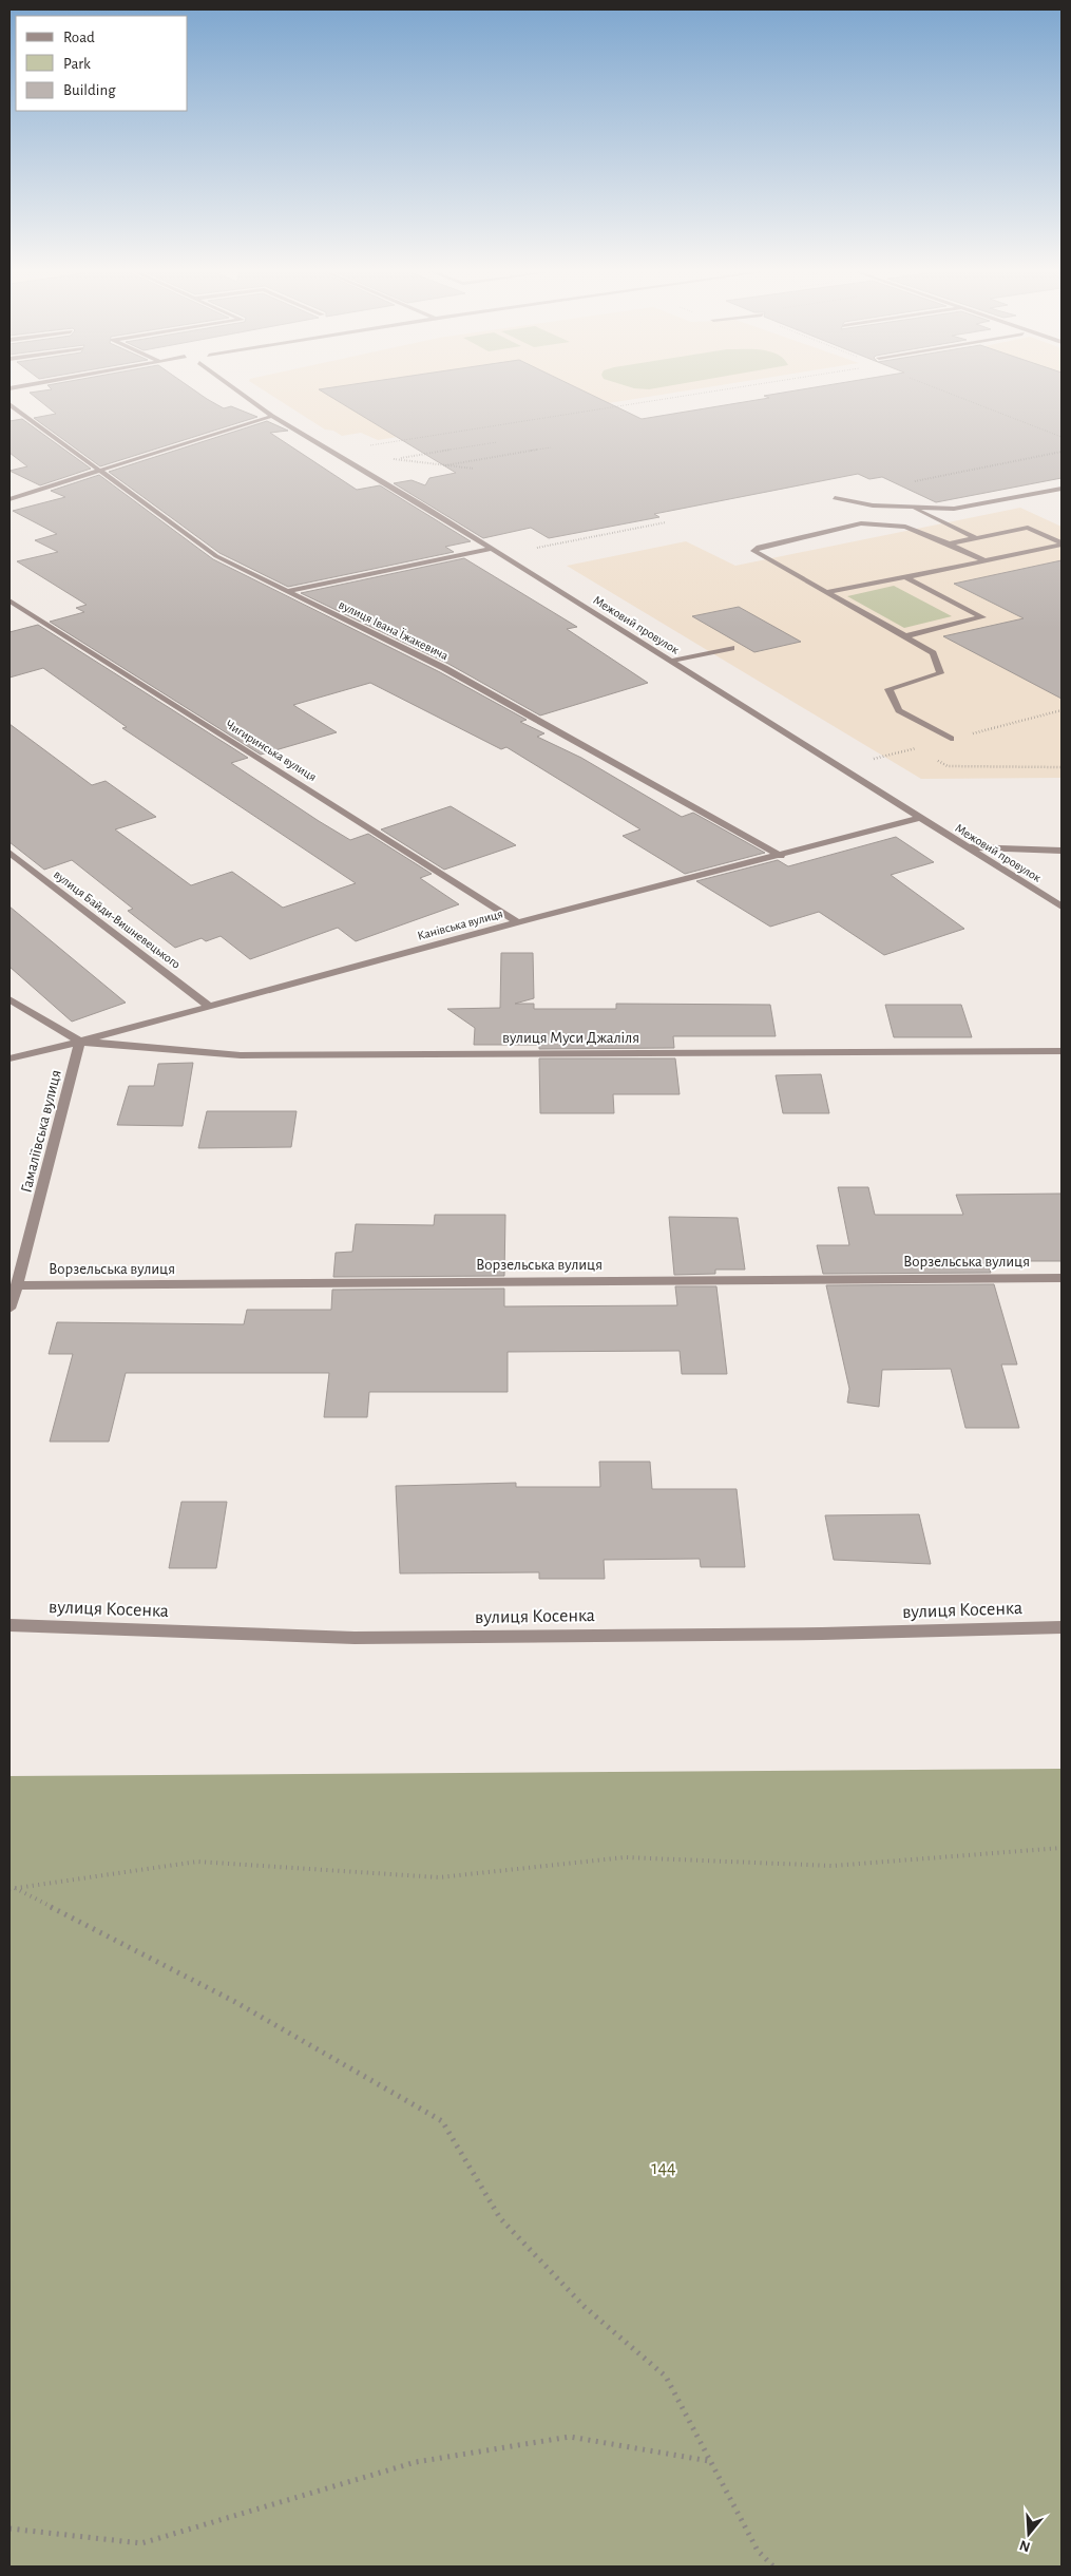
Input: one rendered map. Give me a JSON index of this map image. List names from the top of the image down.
{
  "streets": {
    "street": [
      "Межовий провулок",
      "вулиця Івана Їжакевича",
      "Чигиринська вулиця",
      "вулиця Байди-Вишневецького",
      "Канівська вулиця",
      "вулиця Муси Джаліля",
      "Гамаліївська вулиця",
      "Ворзельська вулиця",
      "вулиця Косенка"
    ]
  },
  "crossings": [
    ["Межовий провулок", "Канівська вулиця"],
    ["вулиця Івана Їжакевича", "Канівська вулиця"],
    ["Чигиринська вулиця", "Канівська вулиця"],
    ["вулиця Байди-Вишневецького", "Канівська вулиця"],
    ["Канівська вулиця", "вулиця Муси Джаліля"],
    ["Канівська вулиця", "Гамаліївська вулиця"],
    ["вулиця Муси Джаліля", "Гамаліївська вулиця"],
    ["Гамаліївська вулиця", "Ворзельська вулиця"]
  ],
  "parks": ["144"],
  "legend": ["Road", "Park", "Building"],
  "north": "bottom"
}
